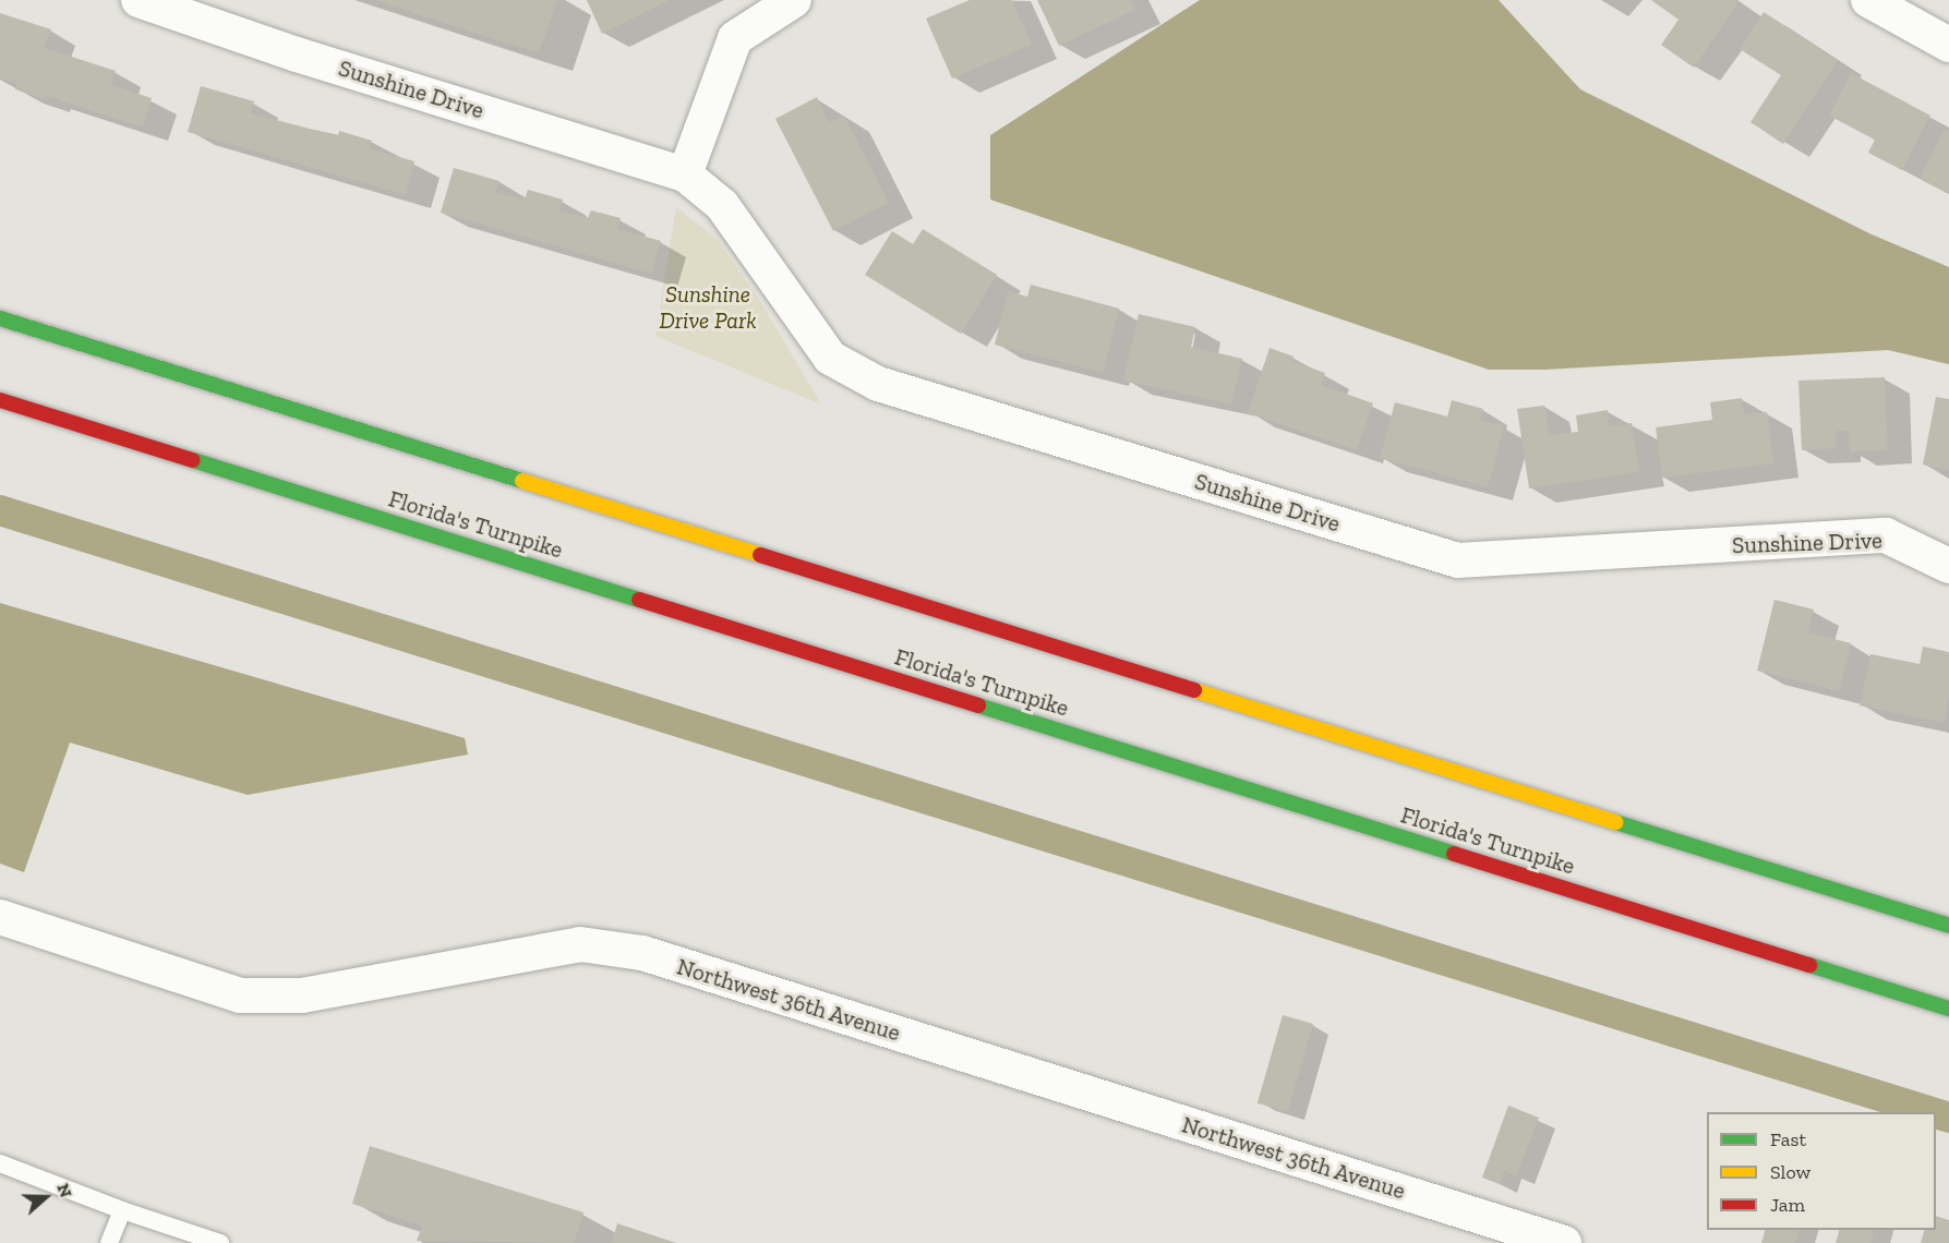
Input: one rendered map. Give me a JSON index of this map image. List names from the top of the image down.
{
  "streets": {
    "highway": ["Florida's Turnpike"],
    "street": ["Sunshine Drive", "Northwest 36th Avenue"]
  },
  "parks": ["Sunshine Drive Park"],
  "legend": ["Fast", "Slow", "Jam"],
  "north": "right"
}
